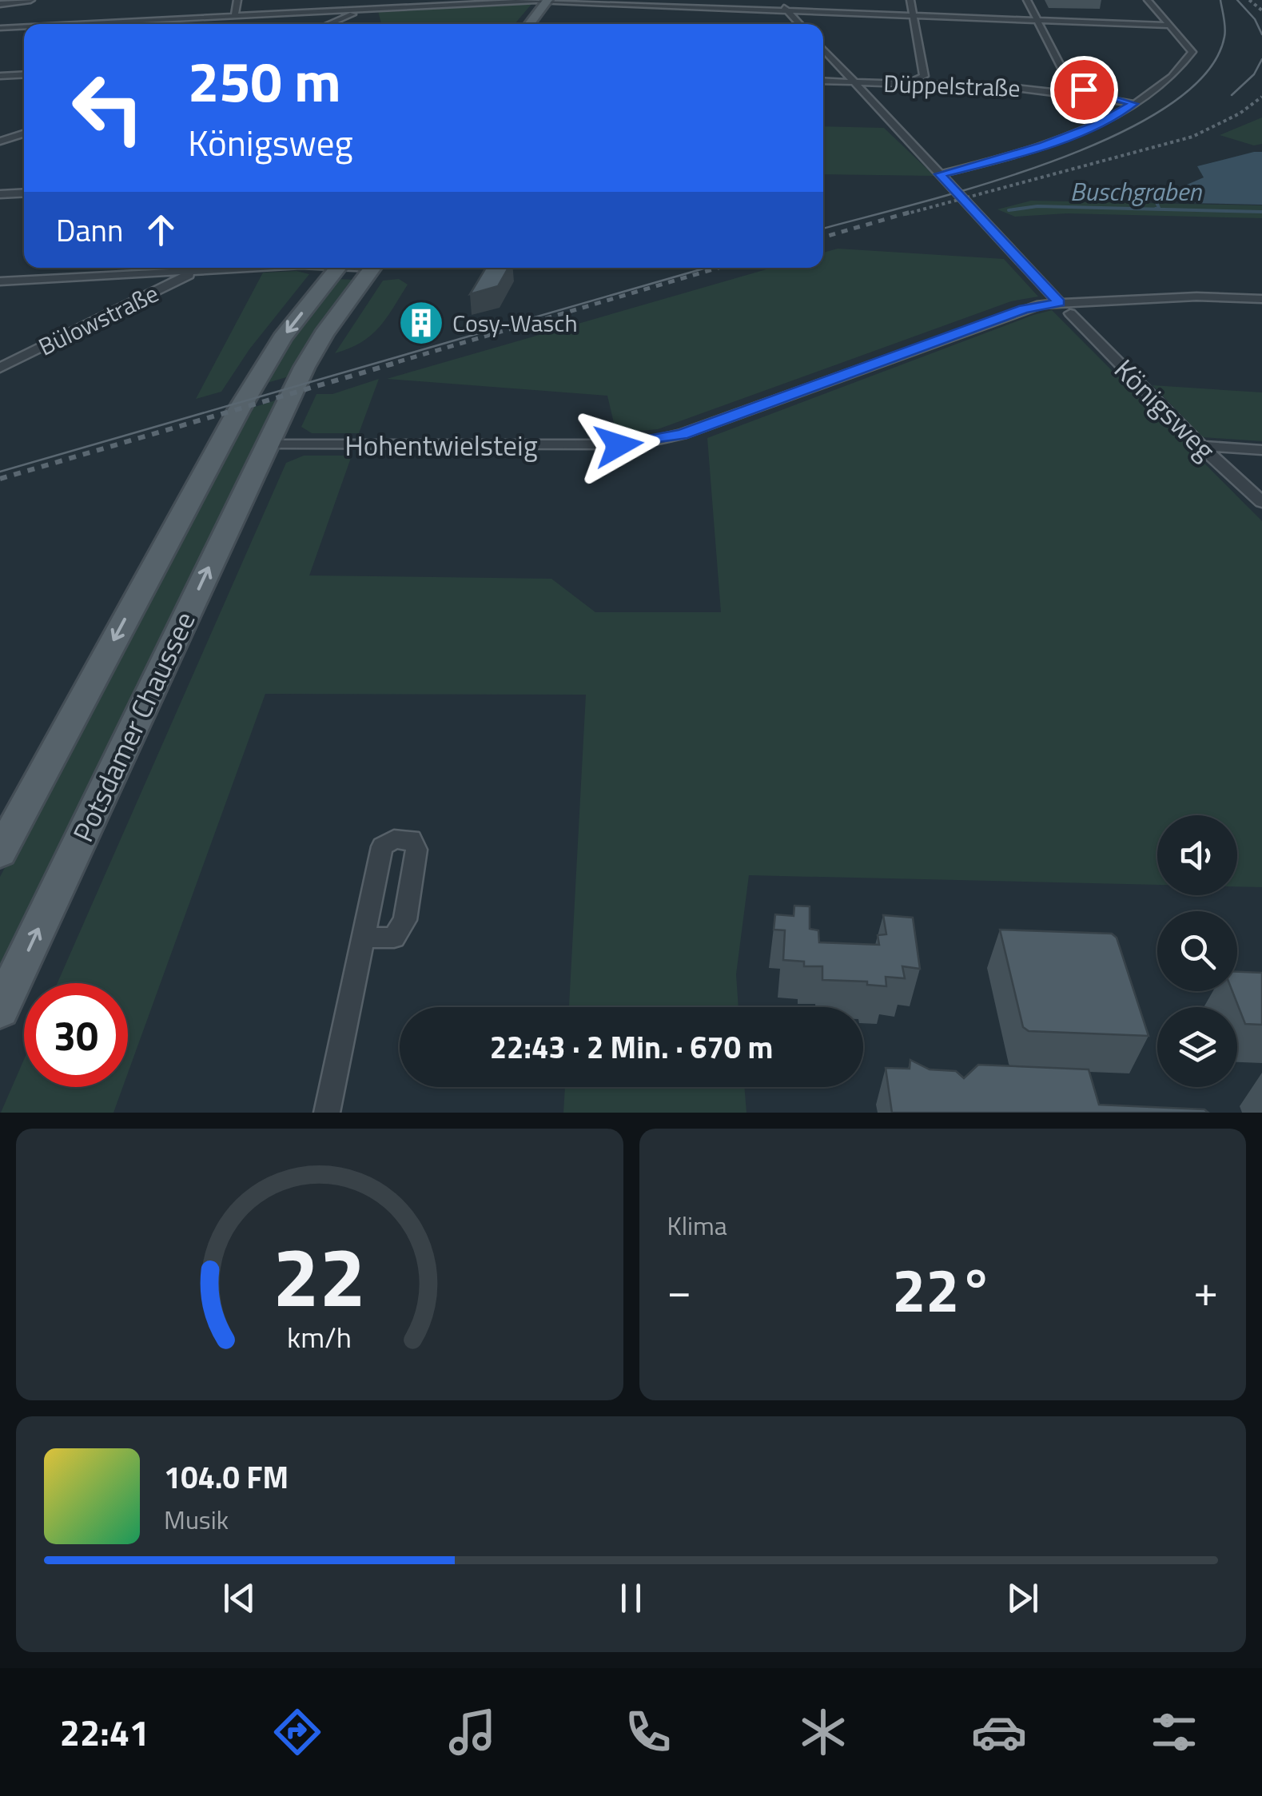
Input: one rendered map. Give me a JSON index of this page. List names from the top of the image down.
{
  "streets": {
    "main road": ["Potsdamer Chaussee"],
    "street": [
      "Düppelstraße",
      "Bülowstraße",
      "Königsweg",
      "Hohentwielsteig"
    ]
  },
  "crossings": [
    ["Hohentwielsteig", "Potsdamer Chaussee"]
  ],
  "water": ["Buschgraben"],
  "places": {
    "building": ["Cosy-Wasch"]
  },
  "page": {
    "turn": ["250 m", "Königsweg"],
    "then": "Dann",
    "limit": "30",
    "trip": "22:43 · 2 Min. · 670 m",
    "tile": "Klima",
    "heat": ["−", "22°", "+"],
    "song": ["104.0 FM", "Musik"],
    "tabs": "22:41",
    "gauge": ["22", "km/h"]
  }
}
